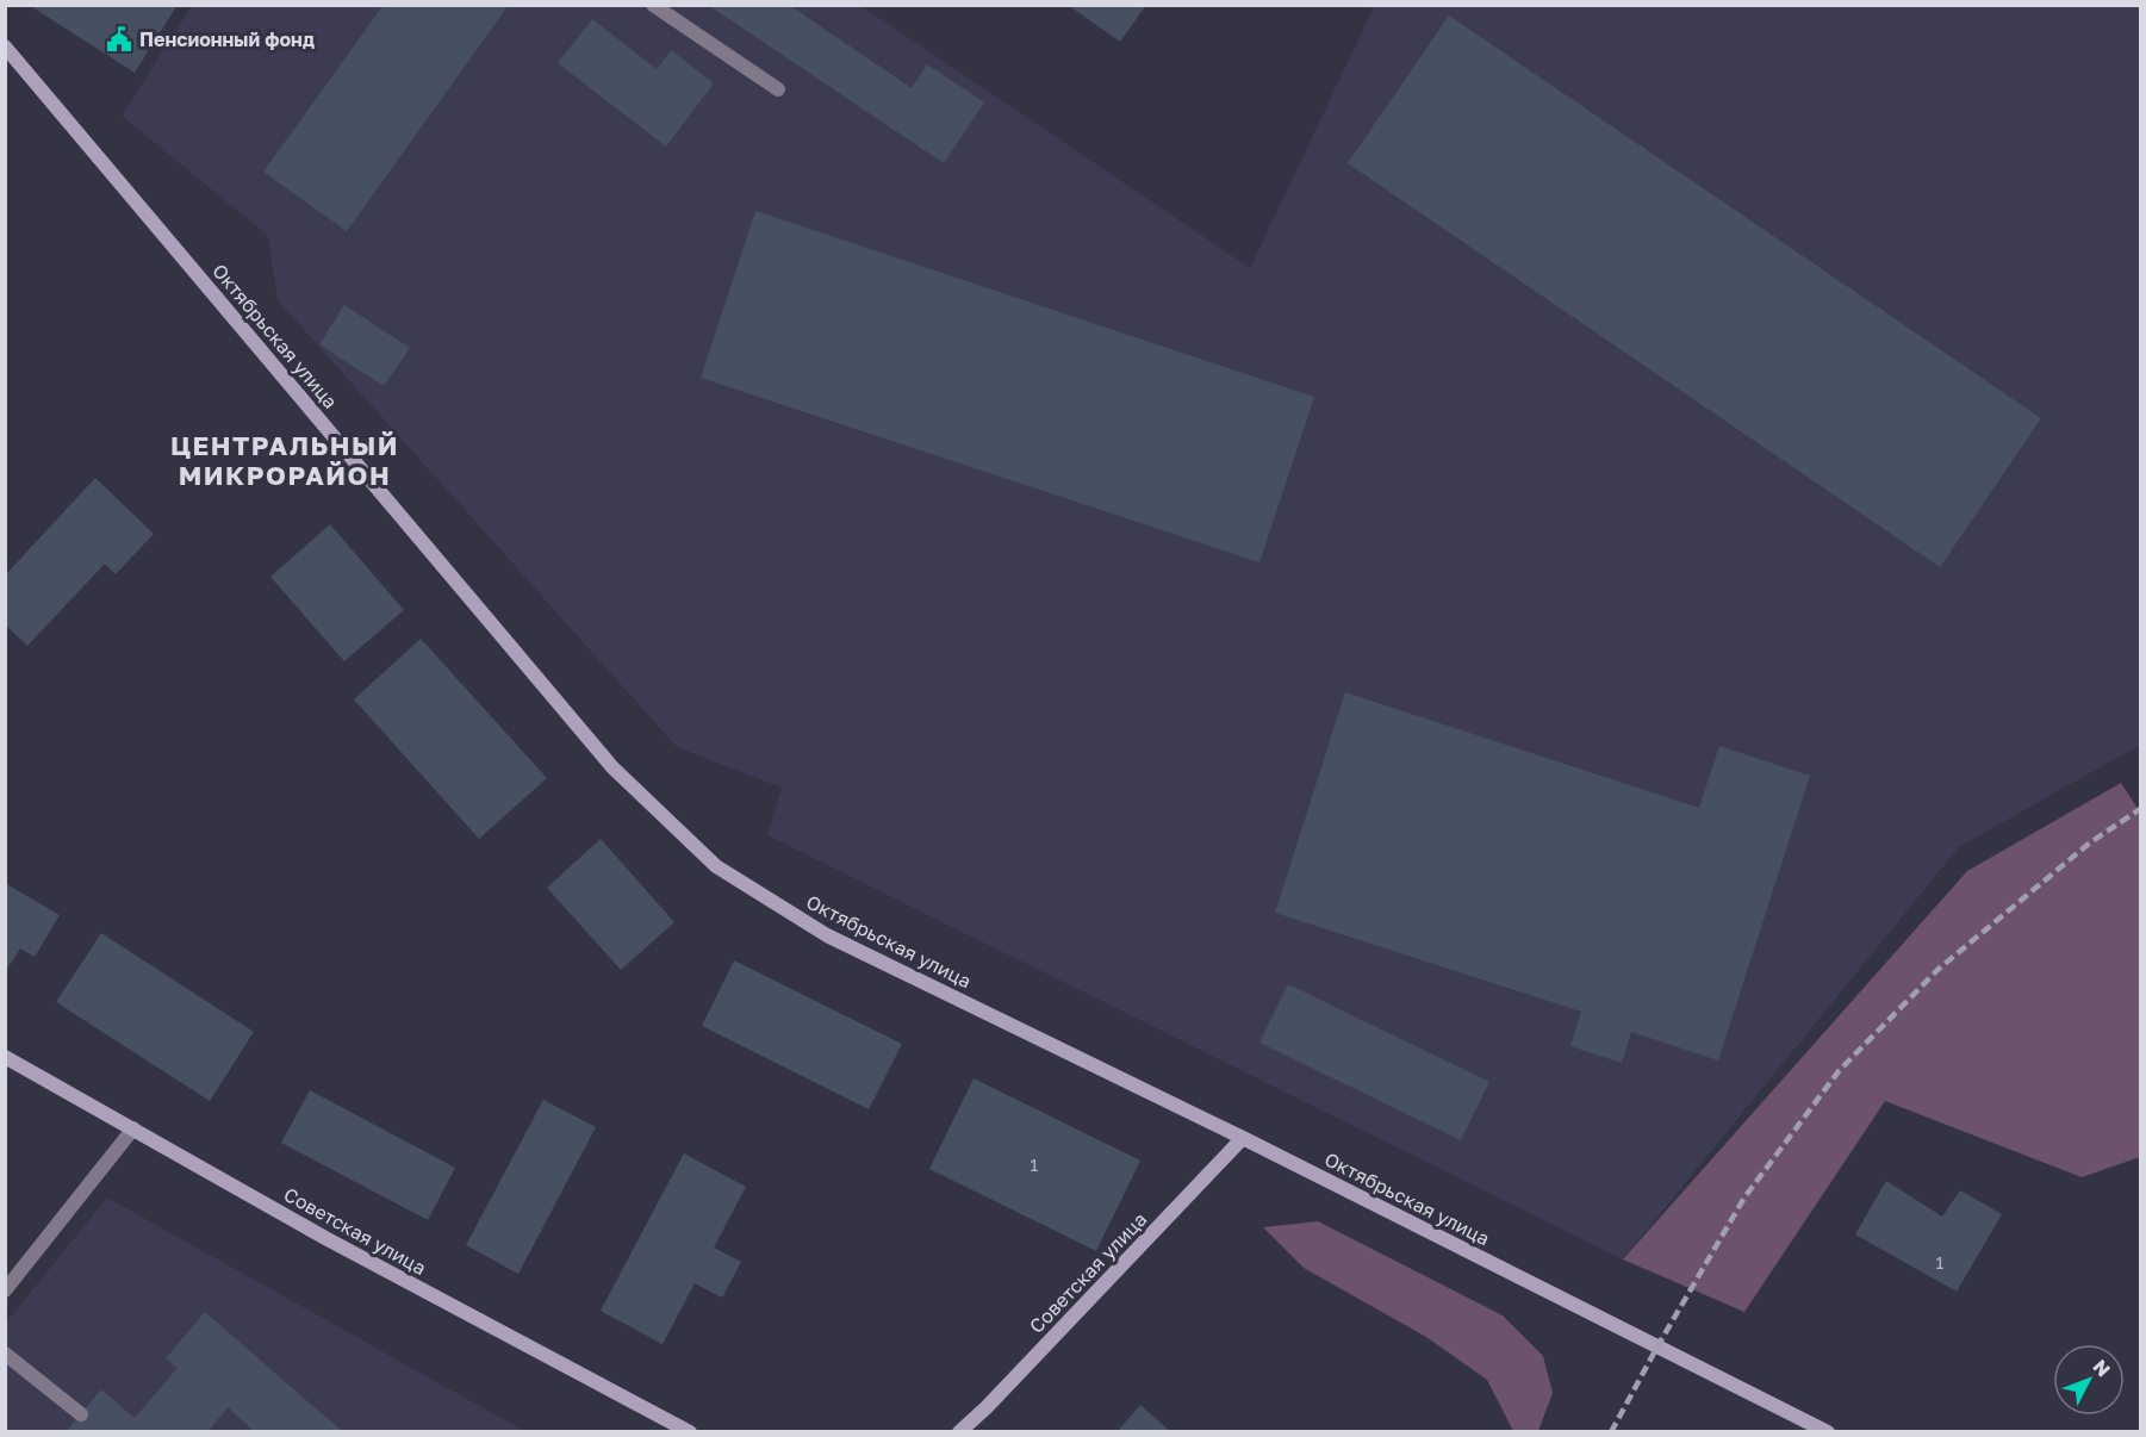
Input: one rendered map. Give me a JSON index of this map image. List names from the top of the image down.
{
  "streets": {
    "main road": ["Октябрьская улица", "Советская улица"]
  },
  "crossings": [
    ["Октябрьская улица", "Советская улица"]
  ],
  "districts": ["ЦЕНТРАЛЬНЫЙ МИКРОРАЙОН"],
  "places": {
    "public building": ["Пенсионный фонд"]
  },
  "house_numbers": ["1", "1"],
  "north": "top right"
}
